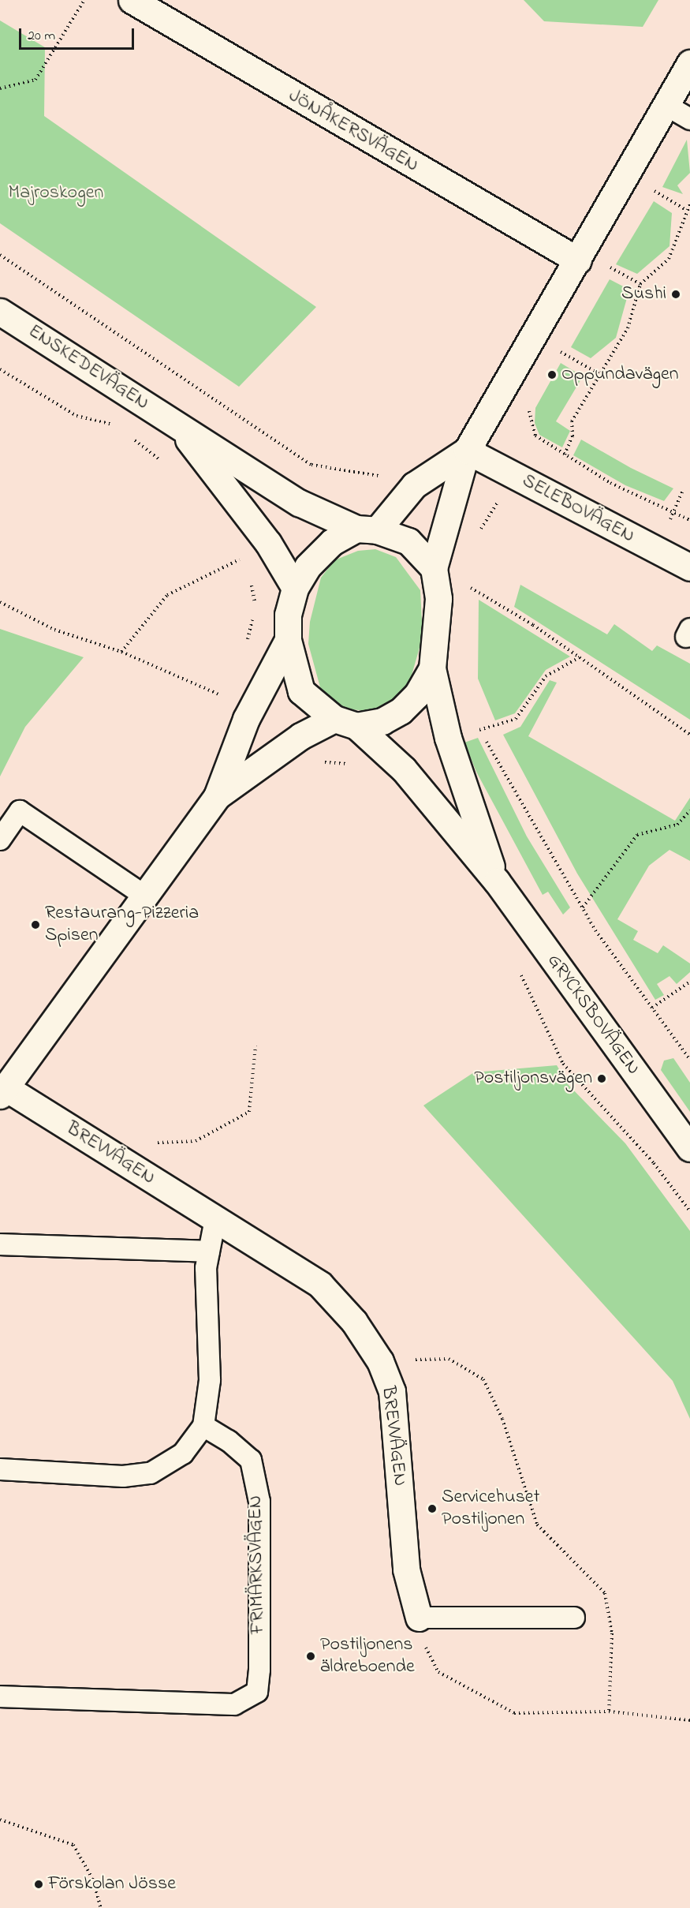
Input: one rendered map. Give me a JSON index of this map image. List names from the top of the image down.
{
  "streets": {
    "street": [
      "JÖNÅKERSVÄGEN",
      "ENSKEDEVÄGEN",
      "SELEBOVÄGEN",
      "GRYCKSBOVÄGEN",
      "BREVVÄGEN"
    ],
    "lane": ["FRIMÄRKSVÄGEN"]
  },
  "parks": ["Majroskogen"],
  "places": [
    "Sushi",
    "Oppundavägen",
    "Restaurang-Pizzeria Spisen",
    "Postiljonsvägen",
    "Servicehuset Postiljonen",
    "Postiljonens äldreboende",
    "Förskolan Jösse"
  ],
  "scale_bar": "20 m"
}
